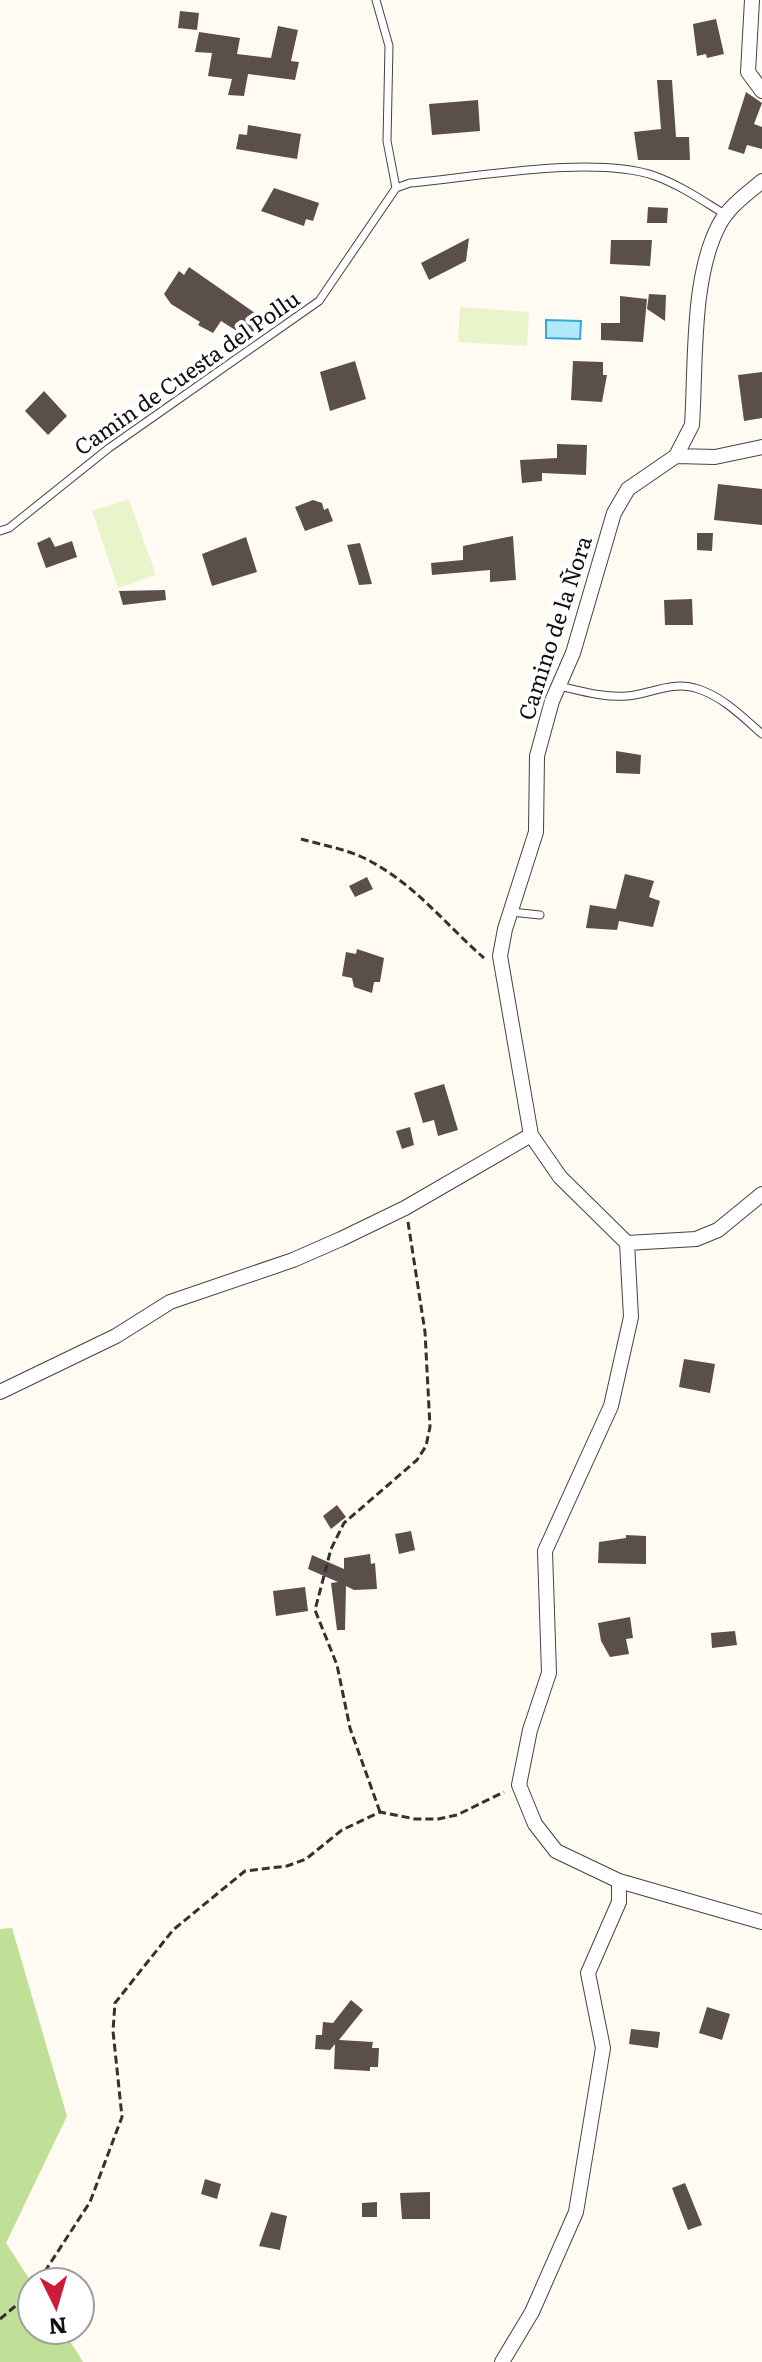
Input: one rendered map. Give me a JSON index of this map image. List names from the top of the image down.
{
  "streets": {
    "street": ["Camino de la Ñora"],
    "lane": ["Camin de Cuesta del Pollu"]
  },
  "north": "bottom"
}
